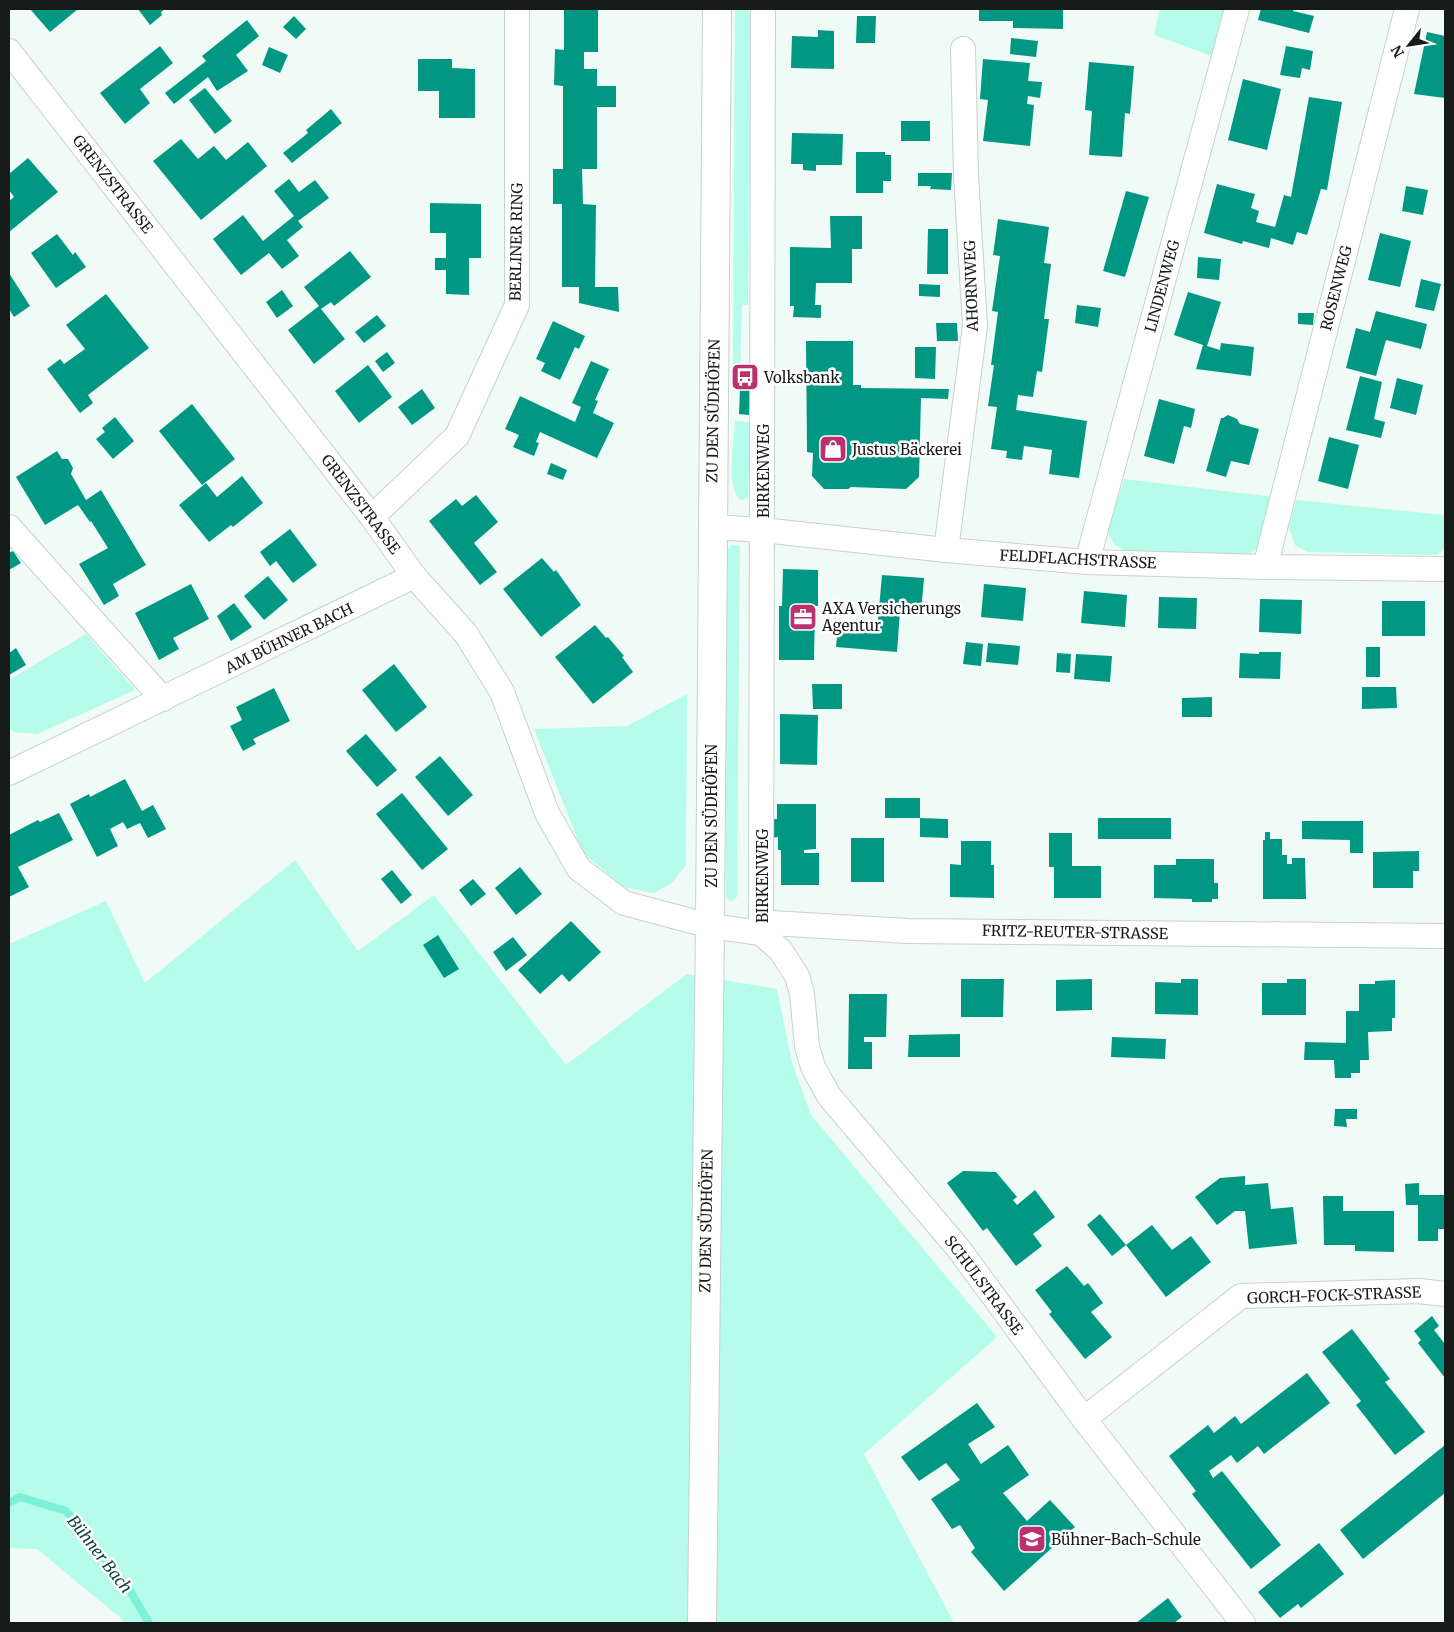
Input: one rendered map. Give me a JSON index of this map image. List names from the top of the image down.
{
  "streets": {
    "street": [
      "GRENZSTRASSE",
      "BERLINER RING",
      "AHORNWEG",
      "LINDENWEG",
      "ROSENWEG",
      "ZU DEN SÜDHÖFEN",
      "BIRKENWEG",
      "FELDFLACHSTRASSE",
      "AM BÜHNER BACH",
      "FRITZ-REUTER-STRASSE",
      "SCHULSTRASSE",
      "GORCH-FOCK-STRASSE"
    ]
  },
  "crossings": [
    ["GRENZSTRASSE", "BERLINER RING"],
    ["GRENZSTRASSE", "ZU DEN SÜDHÖFEN"],
    ["GRENZSTRASSE", "AM BÜHNER BACH"],
    ["AHORNWEG", "FELDFLACHSTRASSE"],
    ["LINDENWEG", "FELDFLACHSTRASSE"],
    ["ROSENWEG", "FELDFLACHSTRASSE"],
    ["ZU DEN SÜDHÖFEN", "FELDFLACHSTRASSE"],
    ["BIRKENWEG", "FELDFLACHSTRASSE"],
    ["BIRKENWEG", "FRITZ-REUTER-STRASSE"],
    ["BIRKENWEG", "SCHULSTRASSE"],
    ["FRITZ-REUTER-STRASSE", "SCHULSTRASSE"],
    ["SCHULSTRASSE", "GORCH-FOCK-STRASSE"]
  ],
  "water": ["Bühner Bach"],
  "places": {
    "bus stop": ["Volksbank"],
    "shop": ["Justus Bäckerei"],
    "office": ["AXA Versicherungs Agentur"],
    "school or university": ["Bühner-Bach-Schule"]
  },
  "north": "bottom left"
}
